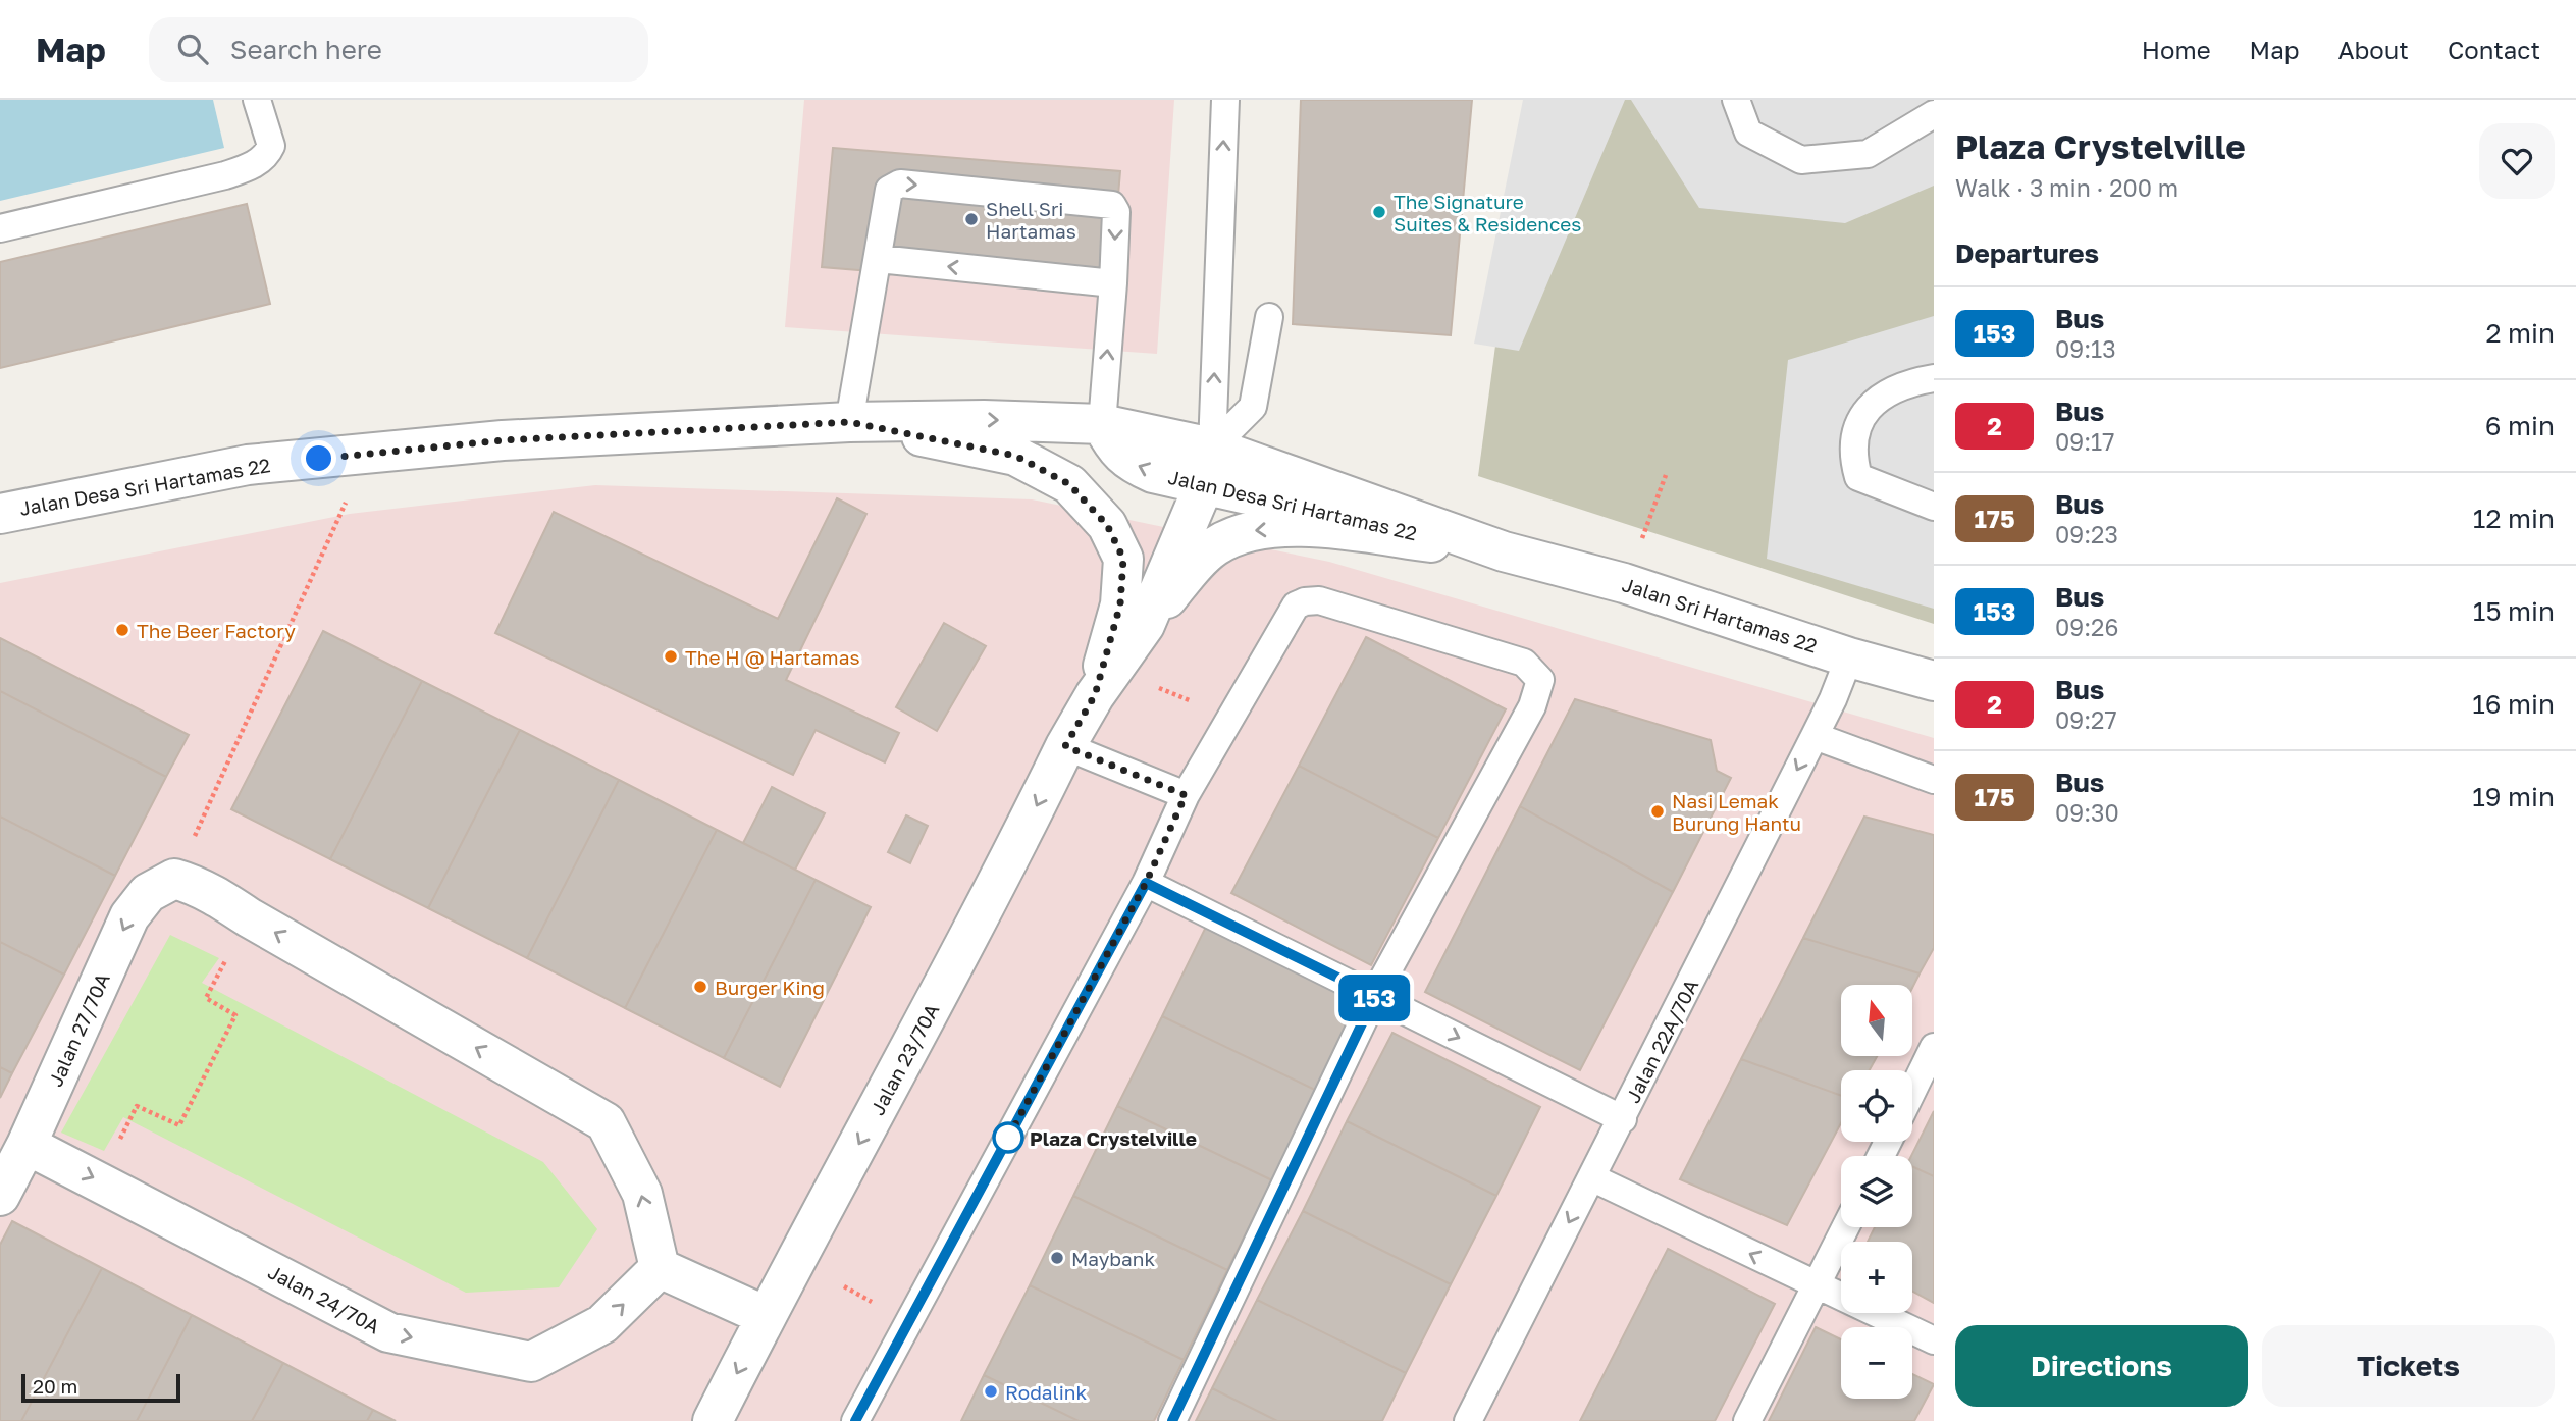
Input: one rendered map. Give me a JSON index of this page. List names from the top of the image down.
{
  "streets": {
    "street": [
      "Jalan Desa Sri Hartamas 22",
      "Jalan Sri Hartamas 22",
      "Jalan 27/70A",
      "Jalan 23/70A",
      "Jalan 24/70A"
    ],
    "lane": ["Jalan 22A/70A"]
  },
  "crossings": [
    ["Jalan Desa Sri Hartamas 22", "Jalan Sri Hartamas 22"],
    ["Jalan Desa Sri Hartamas 22", "Jalan 23/70A"],
    ["Jalan Sri Hartamas 22", "Jalan 22A/70A"],
    ["Jalan Sri Hartamas 22", "Jalan 23/70A"],
    ["Jalan 27/70A", "Jalan 24/70A"]
  ],
  "one_way": [
    "Jalan 27/70A",
    "Jalan 22A/70A",
    "Jalan 23/70A",
    "Jalan 24/70A"
  ],
  "places": [
    "The Signature Suites & Residences",
    "Shell Sri Hartamas",
    "The Beer Factory",
    "The H @ Hartamas",
    "Nasi Lemak Burung Hantu",
    "Burger King",
    "Plaza Crystelville",
    "Maybank",
    "Rodalink"
  ],
  "lines": ["bus line 153"],
  "scale_bar": "20 m",
  "north": "top",
  "page": {
    "header": "Map",
    "search": "Search here",
    "nav": [
      "Home",
      "Map",
      "About",
      "Contact"
    ],
    "on_map": "153",
    "heading": [
      ["Plaza Crystelville", "Walk · 3 min · 200 m"],
      "Departures"
    ],
    "list": [
      {
        "mark": "153",
        "name": "Bus",
        "note": "09:13",
        "value": "2 min"
      },
      {
        "mark": "2",
        "name": "Bus",
        "note": "09:17",
        "value": "6 min"
      },
      {
        "mark": "175",
        "name": "Bus",
        "note": "09:23",
        "value": "12 min"
      },
      {
        "mark": "153",
        "name": "Bus",
        "note": "09:26",
        "value": "15 min"
      },
      {
        "mark": "2",
        "name": "Bus",
        "note": "09:27",
        "value": "16 min"
      },
      {
        "mark": "175",
        "name": "Bus",
        "note": "09:30",
        "value": "19 min"
      }
    ],
    "map_buttons": ["+", "−"],
    "buttons": ["Directions", "Tickets"],
    "scale": "20 m"
  }
}
